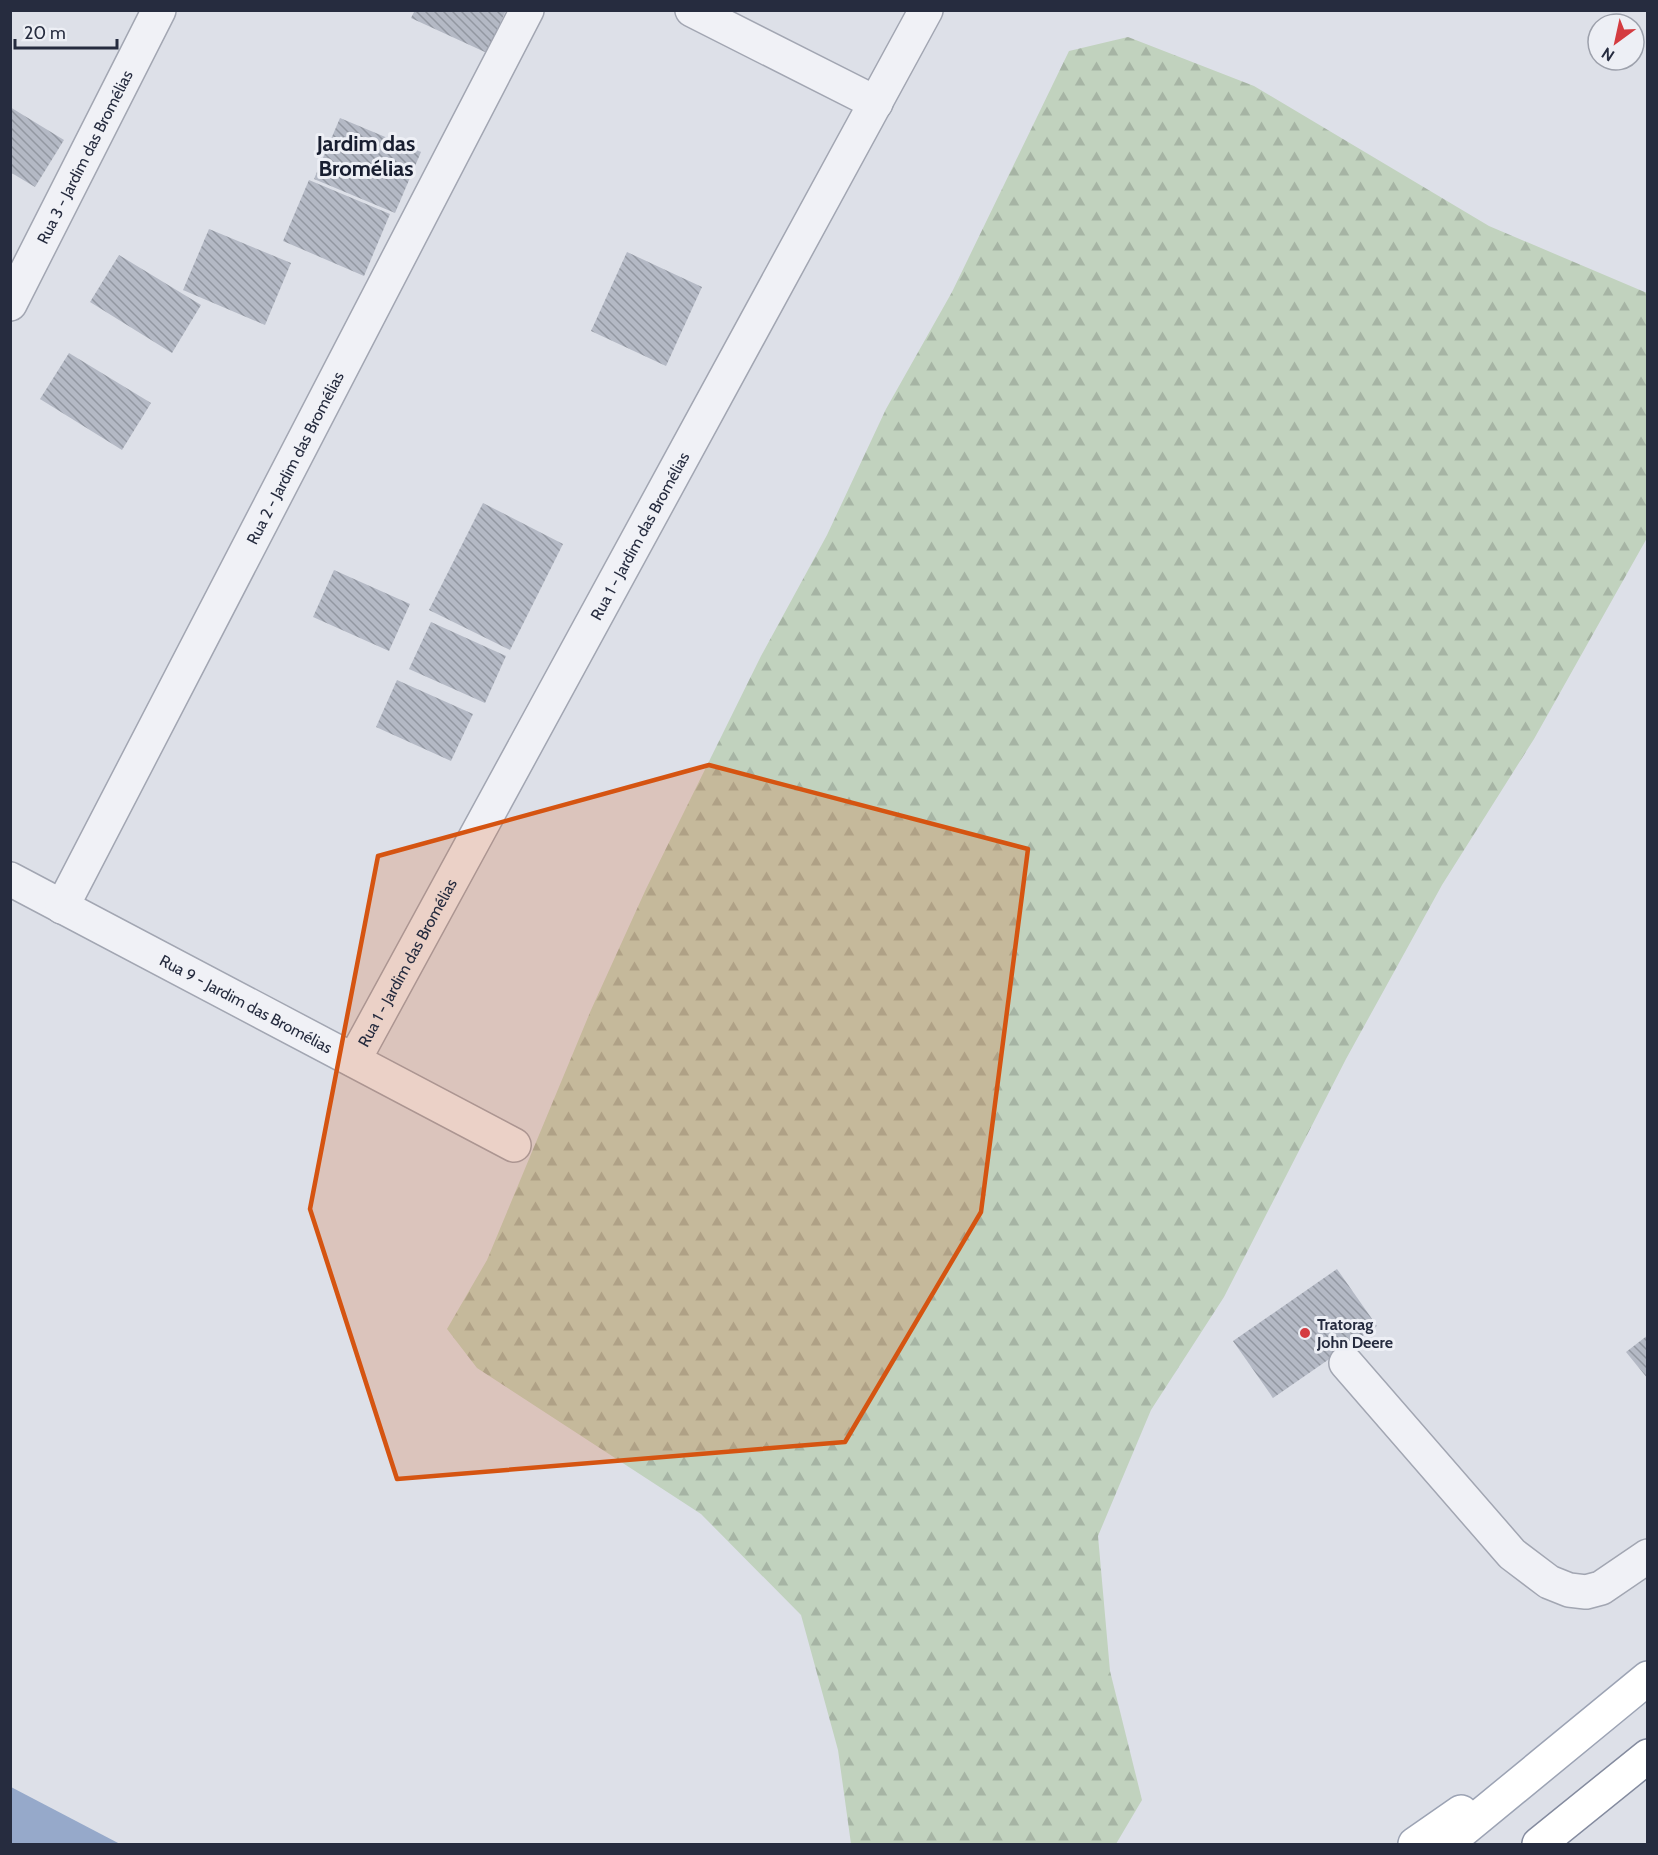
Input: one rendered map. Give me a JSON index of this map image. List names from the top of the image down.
{
  "streets": {
    "street": [
      "Rua 3 - Jardim das Bromélias",
      "Rua 2 - Jardim das Bromélias",
      "Rua 1 - Jardim das Bromélias",
      "Rua 9 - Jardim das Bromélias"
    ]
  },
  "crossings": [
    ["Rua 2 - Jardim das Bromélias", "Rua 9 - Jardim das Bromélias"],
    ["Rua 1 - Jardim das Bromélias", "Rua 9 - Jardim das Bromélias"]
  ],
  "districts": ["Jardim das Bromélias"],
  "places": ["Tratorag John Deere"],
  "scale_bar": "20 m",
  "north": "bottom left"
}
